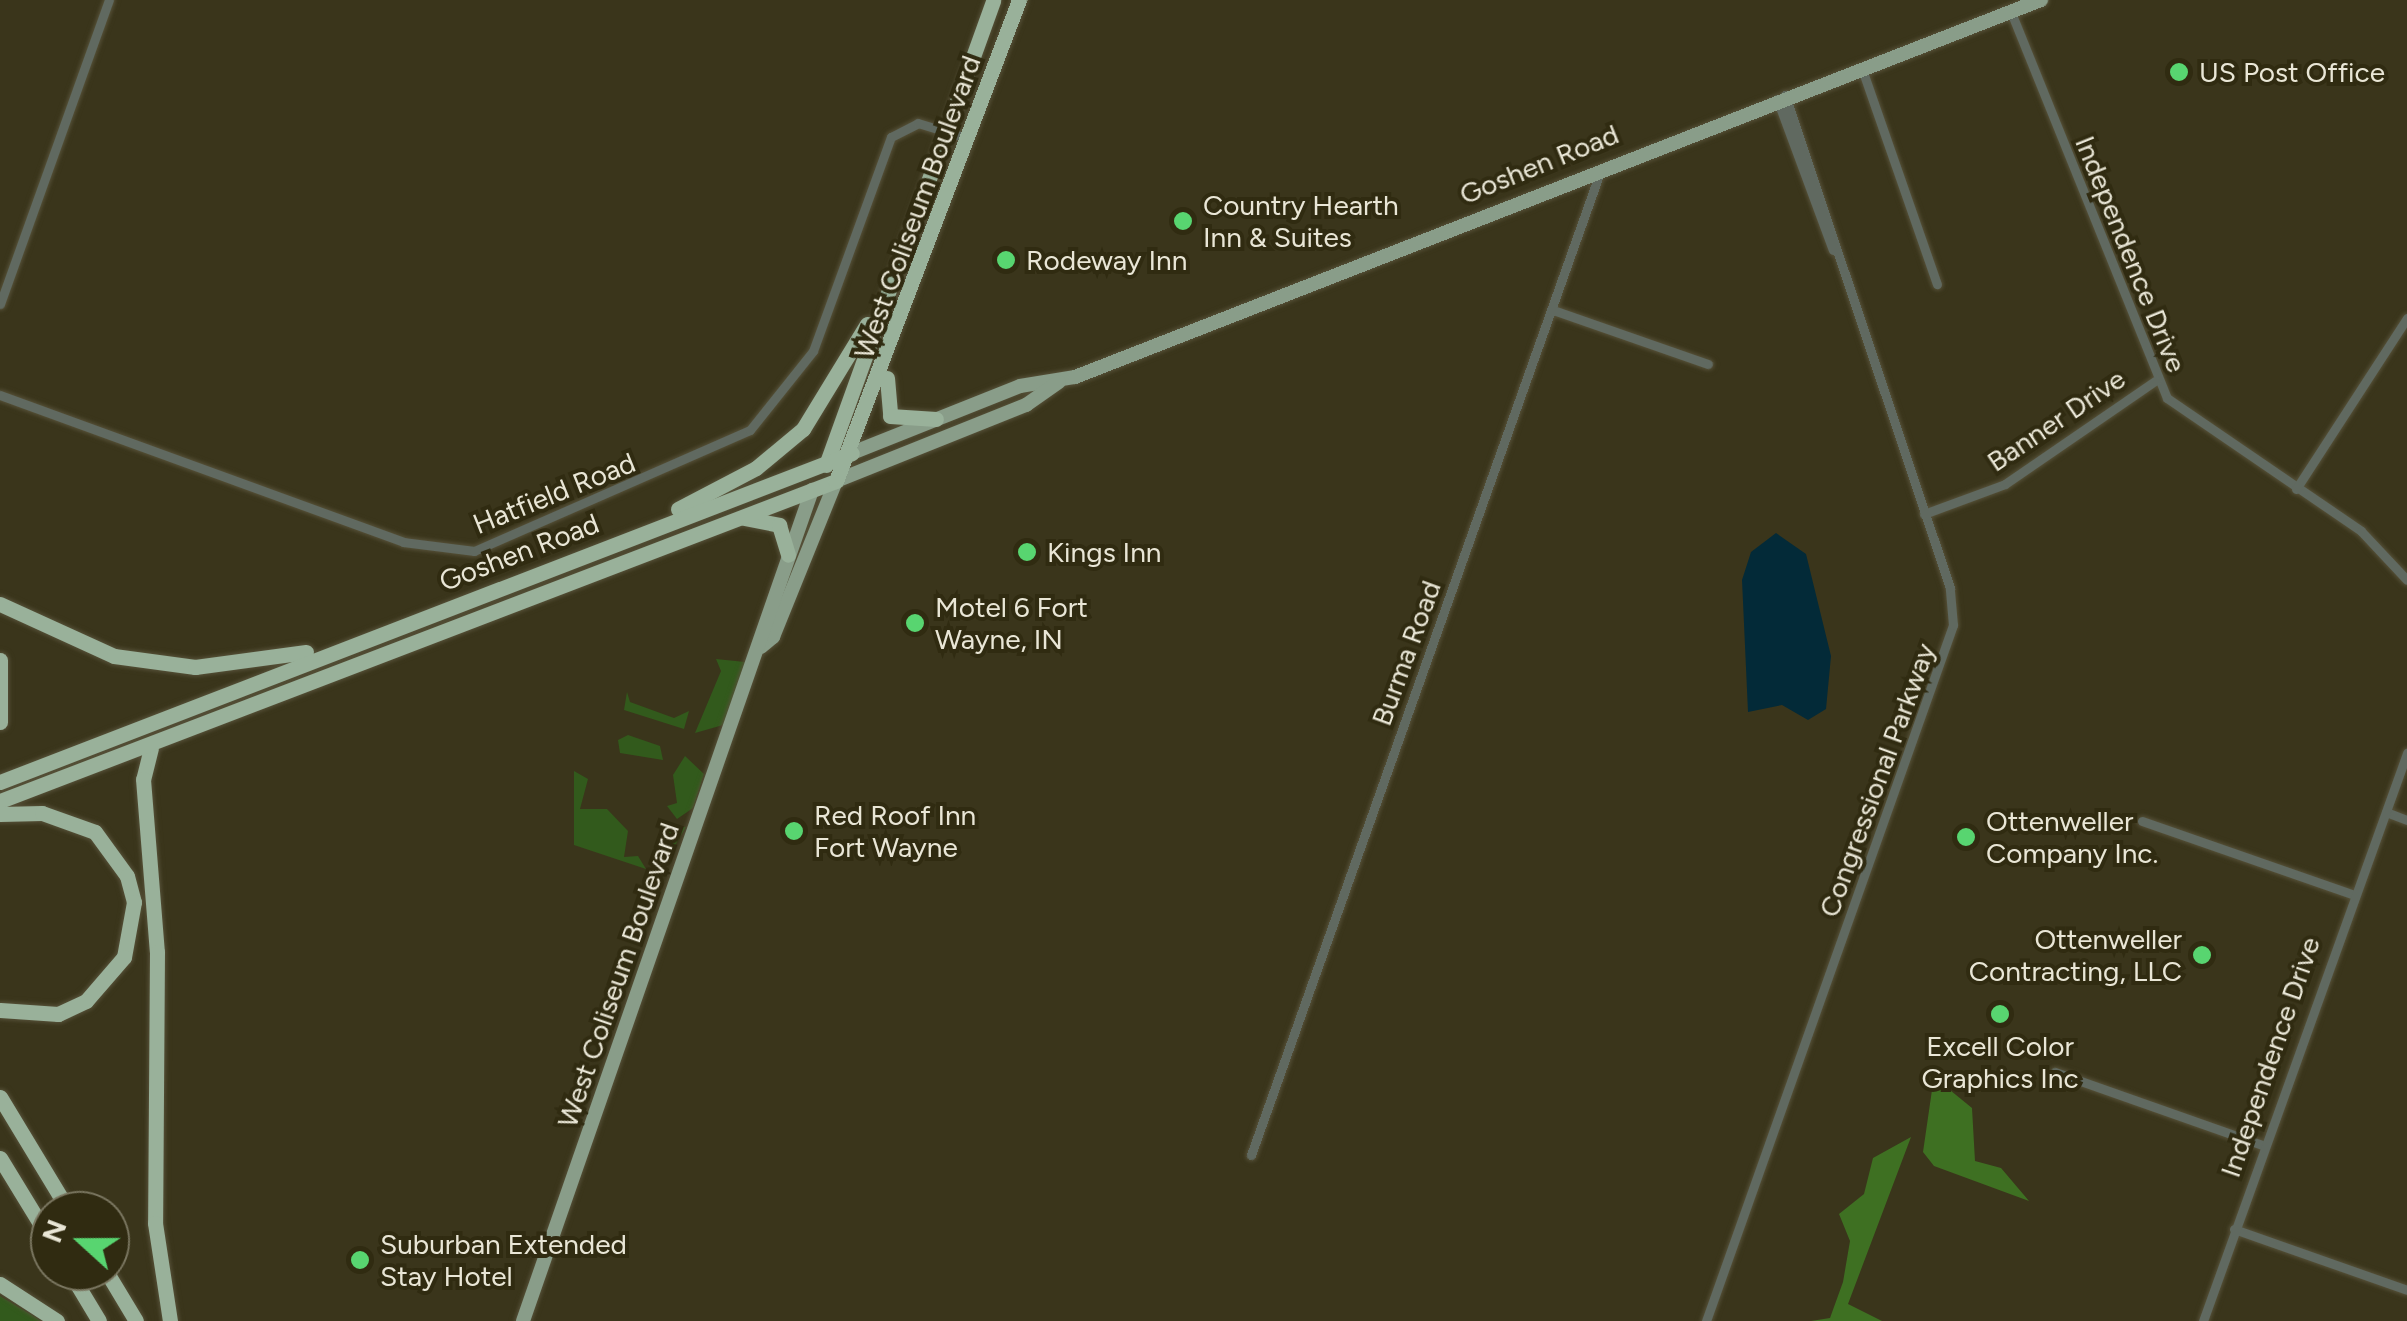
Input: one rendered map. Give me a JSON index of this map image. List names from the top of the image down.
{
  "streets": {
    "highway": ["Goshen Road", "West Coliseum Boulevard"],
    "street": [
      "Independence Drive",
      "Banner Drive",
      "Hatfield Road",
      "Burma Road",
      "Congressional Parkway"
    ]
  },
  "crossings": [
    ["Goshen Road", "West Coliseum Boulevard"],
    ["Goshen Road", "Independence Drive"],
    ["Goshen Road", "Burma Road"],
    ["Goshen Road", "Congressional Parkway"],
    ["West Coliseum Boulevard", "Hatfield Road"],
    ["Independence Drive", "Banner Drive"],
    ["Banner Drive", "Congressional Parkway"]
  ],
  "places": [
    "US Post Office",
    "Country Hearth Inn & Suites",
    "Rodeway Inn",
    "Kings Inn",
    "Motel 6 Fort Wayne, IN",
    "Red Roof Inn Fort Wayne",
    "Ottenweller Company Inc.",
    "Ottenweller Contracting, LLC",
    "Excell Color Graphics Inc",
    "Suburban Extended Stay Hotel"
  ],
  "north": "left"
}
